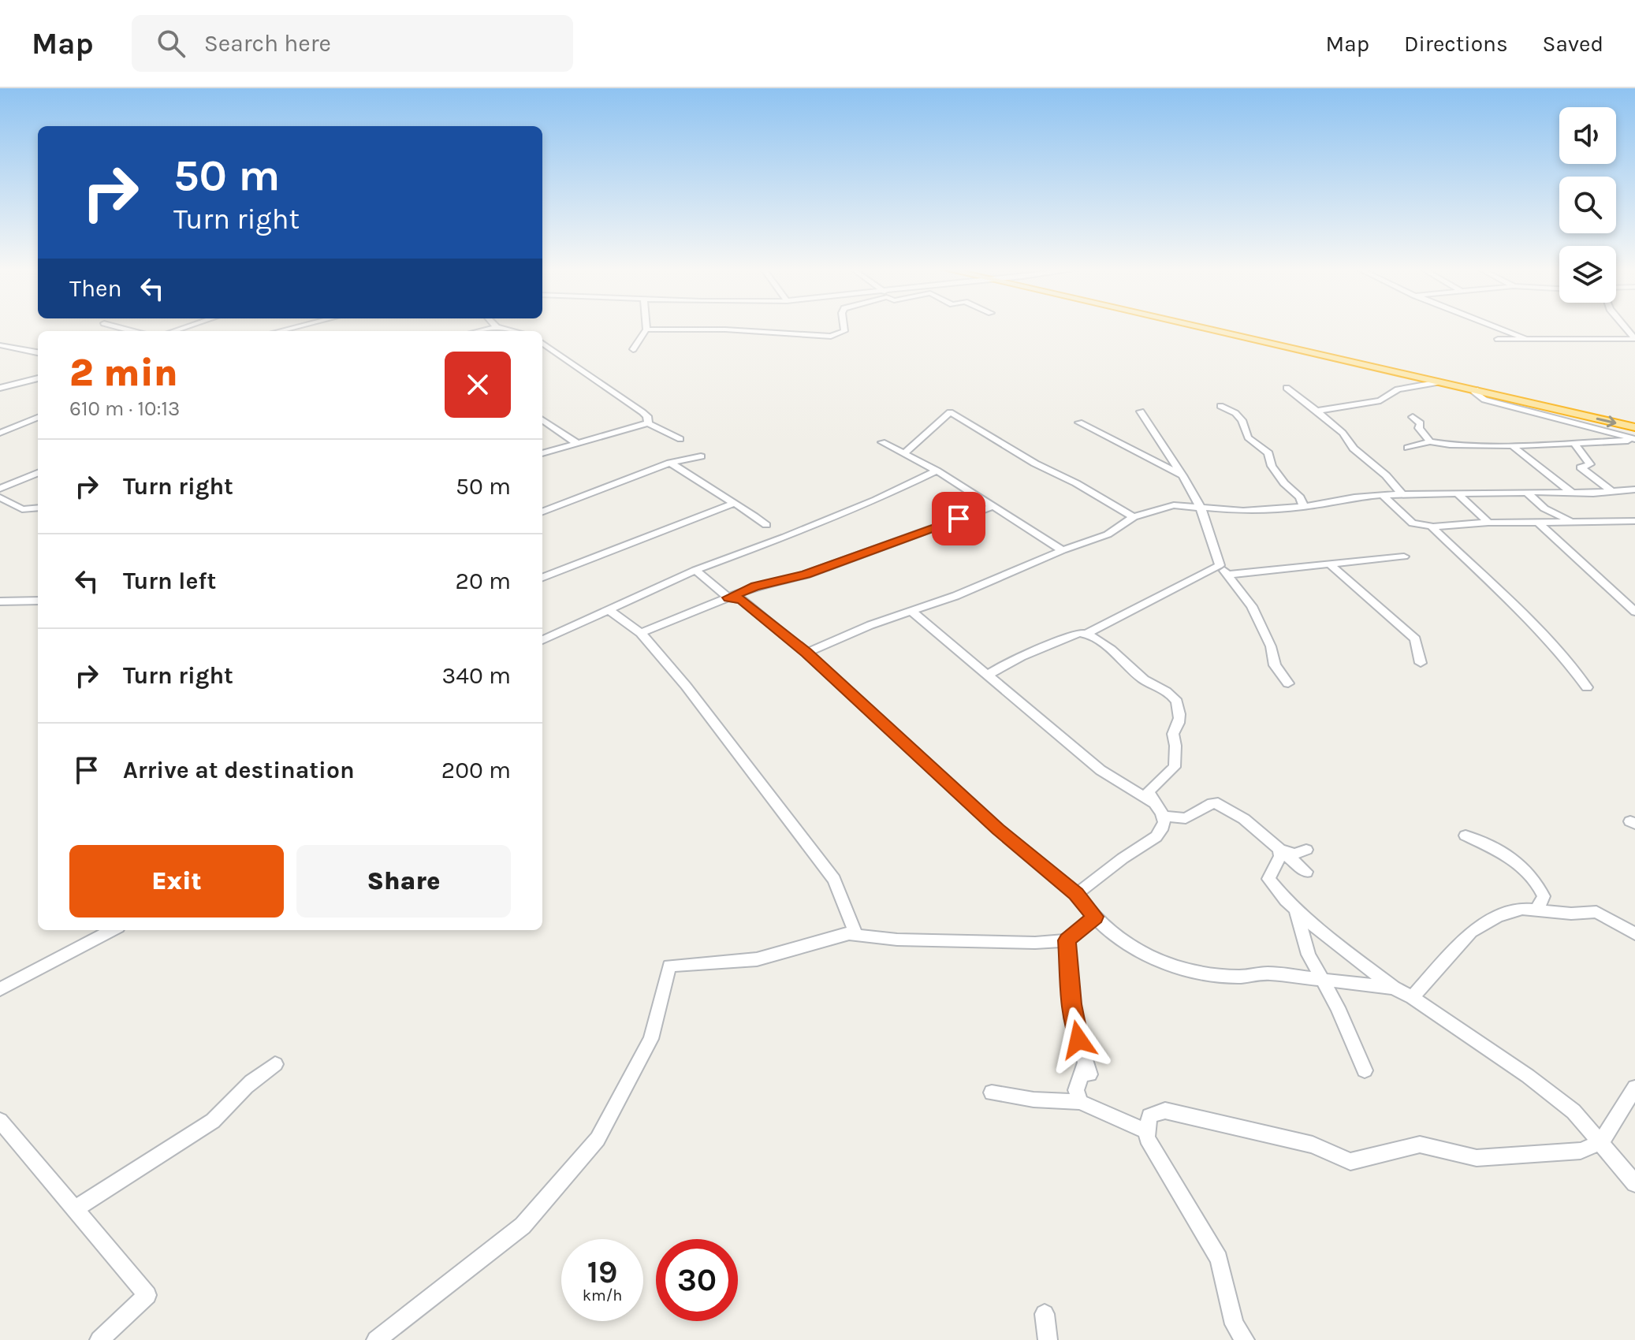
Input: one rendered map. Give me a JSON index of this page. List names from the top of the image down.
{
  "page": {
    "header": "Map",
    "search": "Search here",
    "nav": ["Map", "Directions", "Saved"],
    "turn": ["50 m", "Turn right"],
    "then": "Then",
    "heading": ["2 min", "610 m · 10:13"],
    "list": [
      {
        "name": "Turn right",
        "value": "50 m"
      },
      {
        "name": "Turn left",
        "value": "20 m"
      },
      {
        "name": "Turn right",
        "value": "340 m"
      },
      {
        "name": "Arrive at destination",
        "value": "200 m"
      }
    ],
    "buttons": ["Exit", "Share"],
    "speed": "19 km/h",
    "limit": "30"
  }
}
